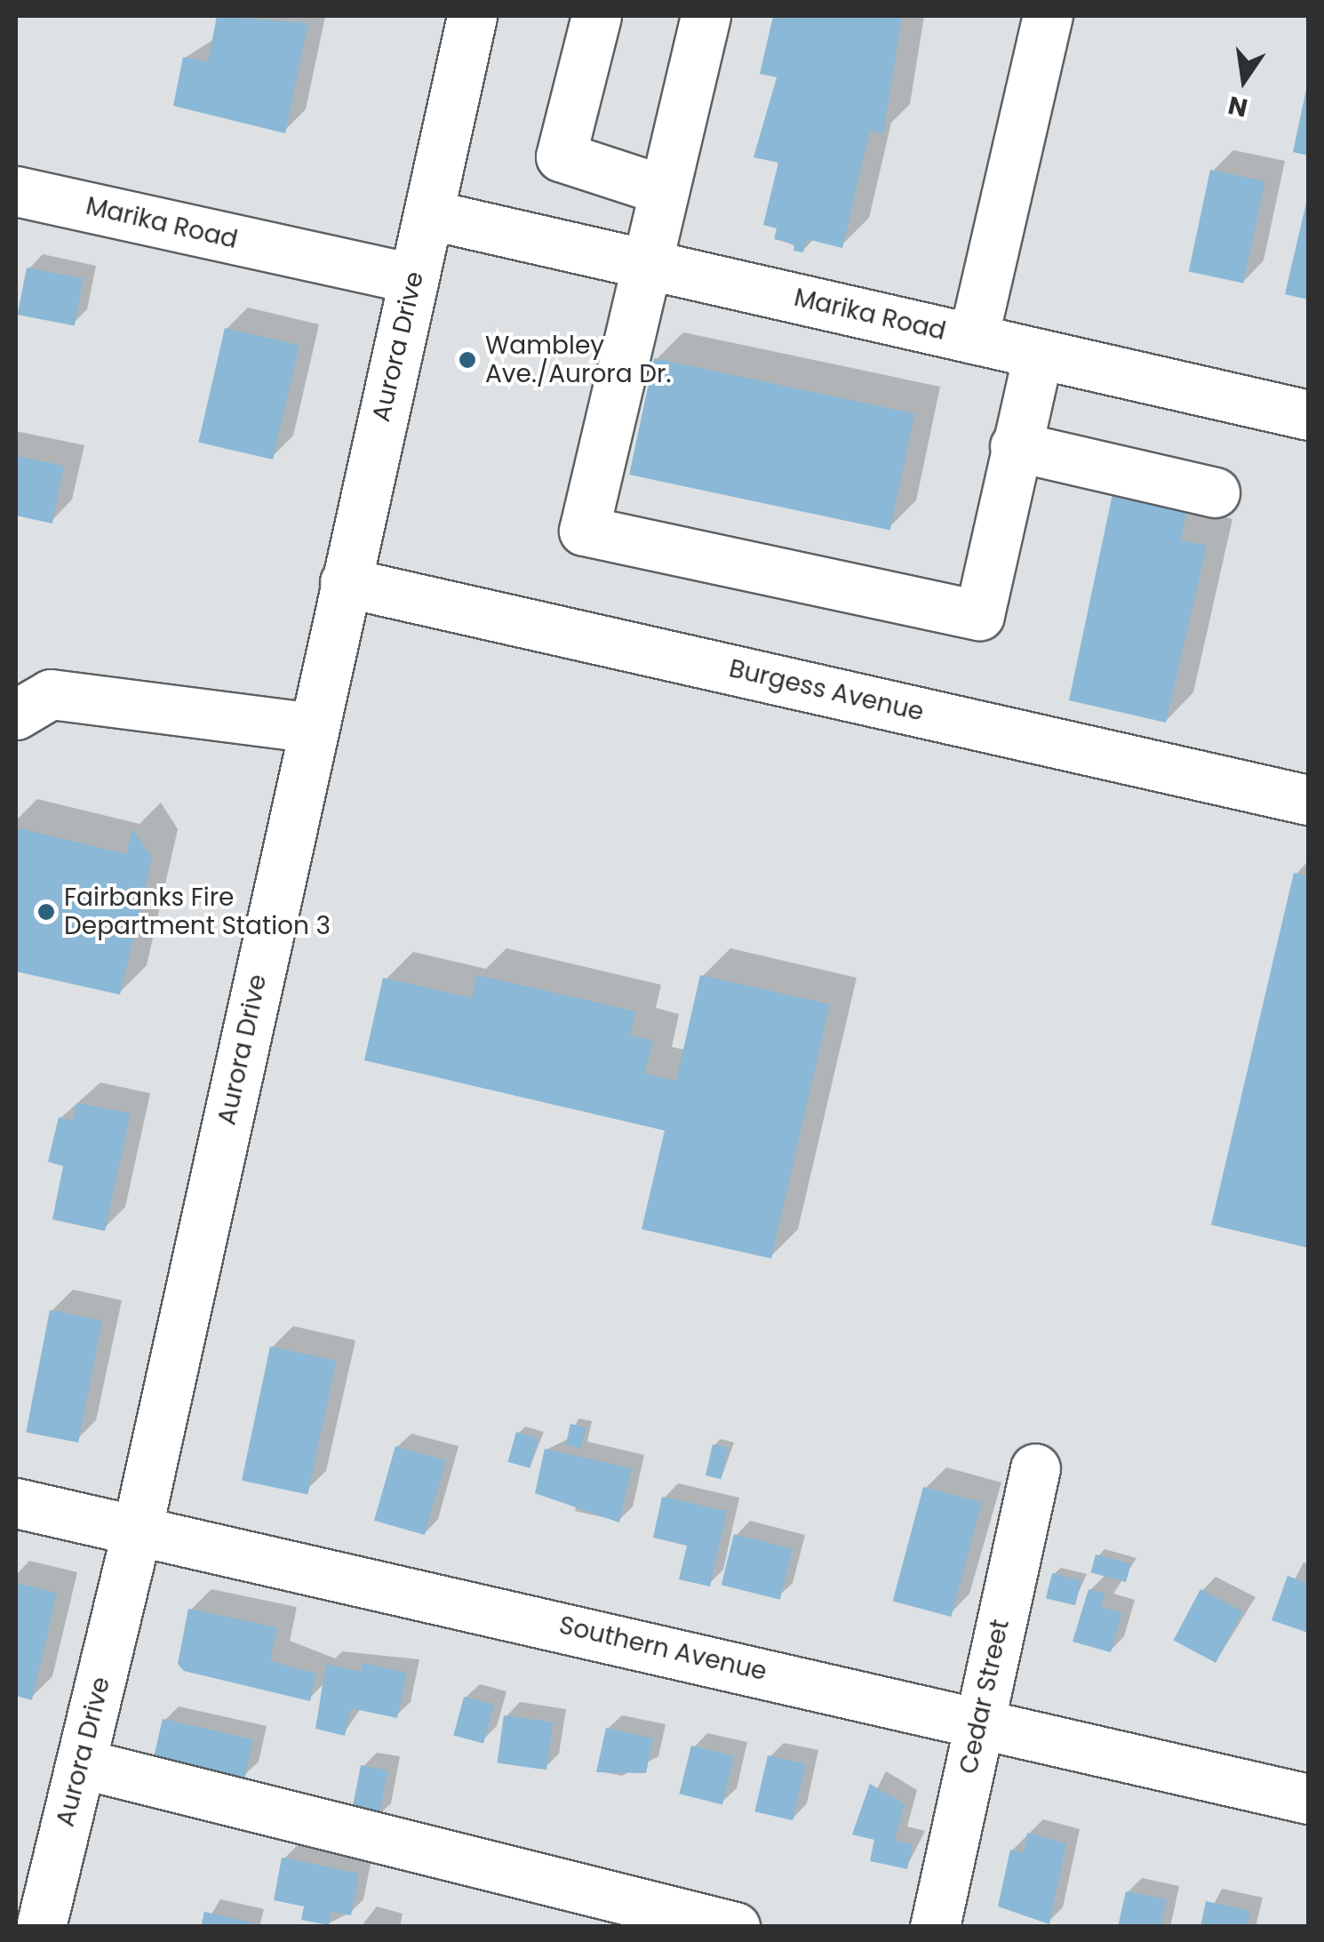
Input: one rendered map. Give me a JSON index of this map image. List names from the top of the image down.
{
  "streets": {
    "street": [
      "Marika Road",
      "Aurora Drive",
      "Burgess Avenue",
      "Southern Avenue",
      "Cedar Street"
    ]
  },
  "crossings": [
    ["Marika Road", "Aurora Drive"],
    ["Aurora Drive", "Burgess Avenue"],
    ["Aurora Drive", "Southern Avenue"],
    ["Southern Avenue", "Cedar Street"]
  ],
  "places": ["Wambley Ave./Aurora Dr.", "Fairbanks Fire Department Station 3"],
  "north": "bottom"
}
